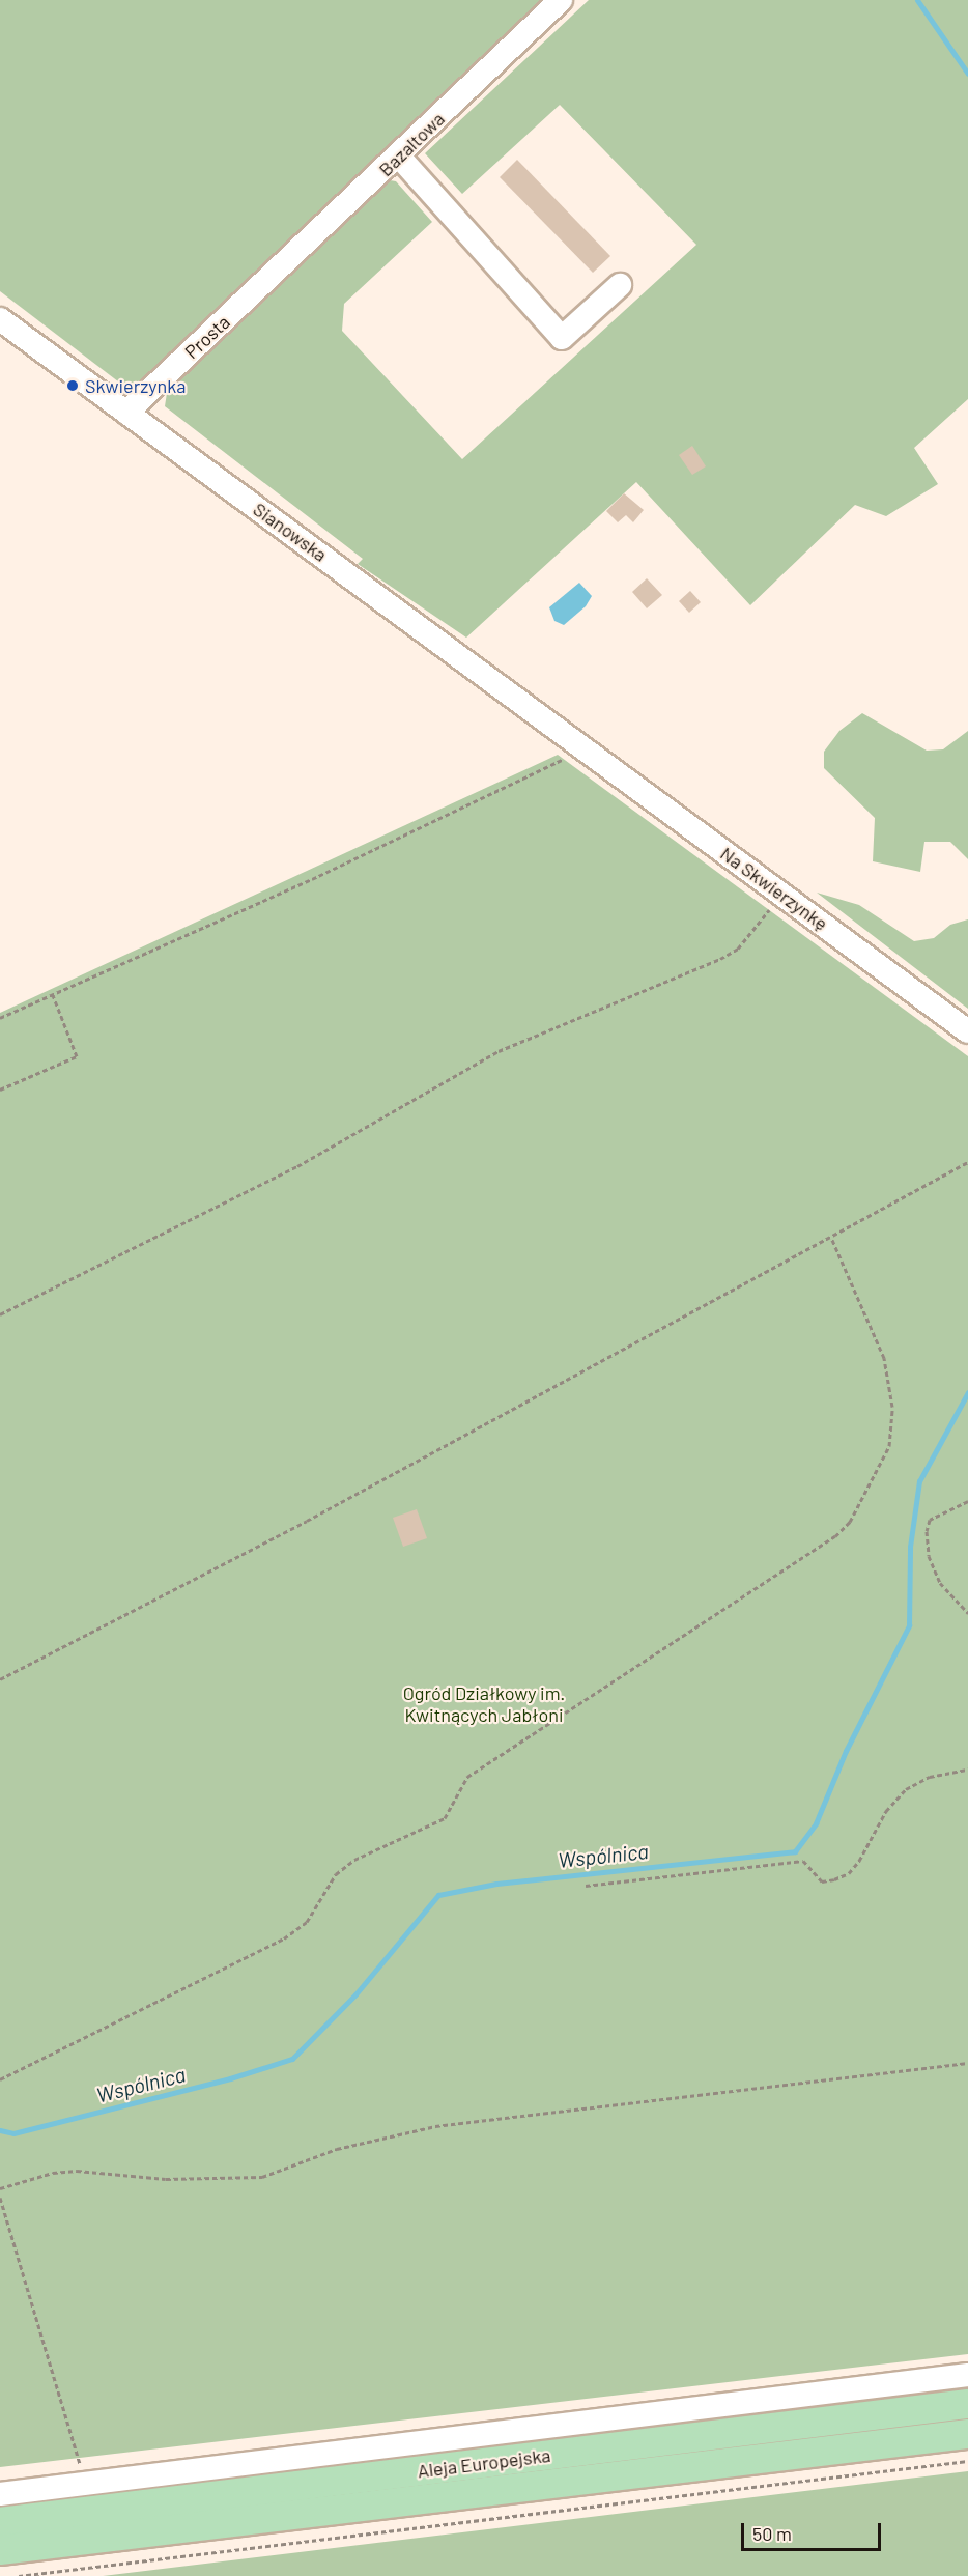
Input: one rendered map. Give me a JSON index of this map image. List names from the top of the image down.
{
  "streets": {
    "main road": ["Aleja Europejska"],
    "street": [
      "Bazaltowa",
      "Prosta",
      "Sianowska",
      "Na Skwierzynkę"
    ]
  },
  "crossings": [
    ["Bazaltowa", "Prosta"],
    ["Prosta", "Sianowska"],
    ["Sianowska", "Na Skwierzynkę"]
  ],
  "water": ["Wspólnica"],
  "parks": ["Ogród Działkowy im. Kwitnących Jabłoni"],
  "places": ["Skwierzynka"],
  "scale_bar": "50 m"
}
